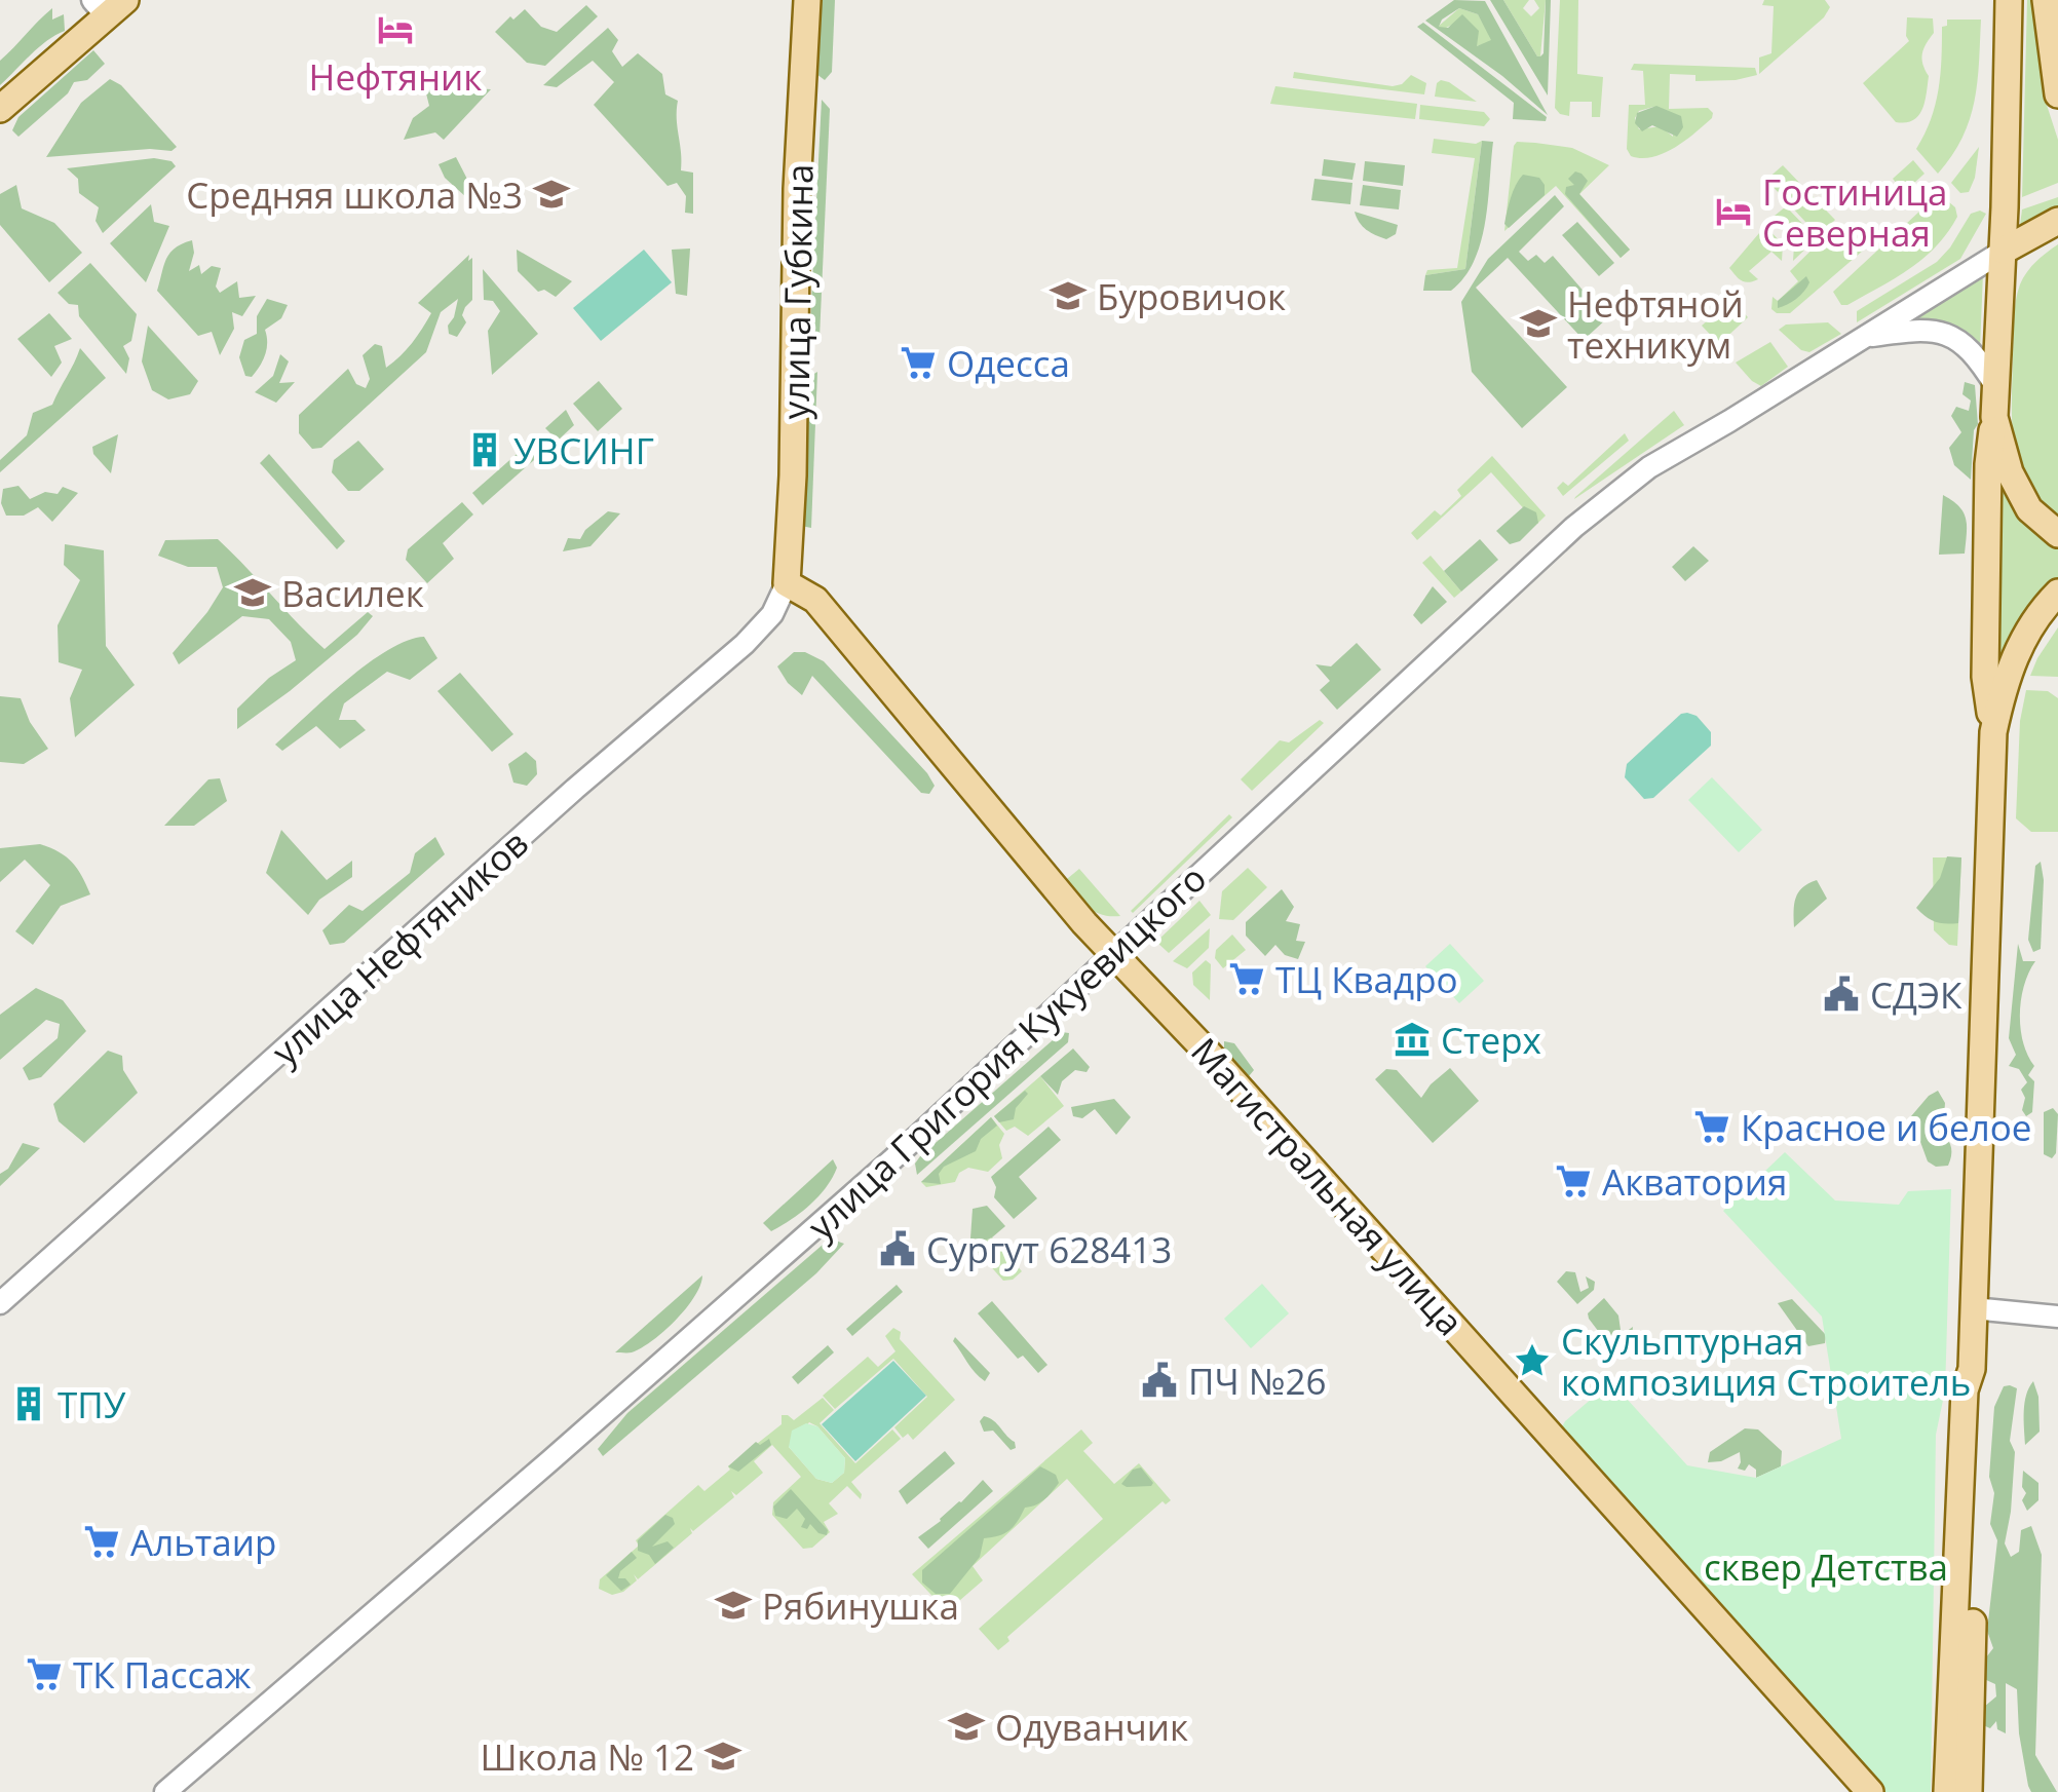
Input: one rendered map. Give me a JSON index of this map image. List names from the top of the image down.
{
  "streets": {
    "main road": ["улица Губкина", "Магистральная улица"],
    "street": ["улица Нефтяников", "улица Григория Кукуевицкого"]
  },
  "crossings": [
    ["улица Губкина", "улица Нефтяников"],
    ["улица Губкина", "Магистральная улица"],
    ["улица Нефтяников", "Магистральная улица"],
    ["улица Григория Кукуевицкого", "Магистральная улица"]
  ],
  "parks": ["сквер Детства"],
  "places": {
    "hotel": ["Нефтяник", "Гостиница Северная"],
    "school or university": [
      "Средняя школа №3",
      "Буровичок",
      "Нефтяной техникум",
      "Василек",
      "Рябинушка",
      "Одуванчик",
      "Школа № 12"
    ],
    "supermarket": [
      "Одесса",
      "ТЦ Квадро",
      "Красное и белое",
      "Акватория",
      "Альтаир",
      "ТК Пассаж"
    ],
    "building": ["УВСИНГ", "ТПУ"],
    "public building": ["СДЭК", "Сургут 628413", "ПЧ №26"],
    "museum": ["Стерх"],
    "place": ["Скульптурная композиция Строитель"]
  }
}
